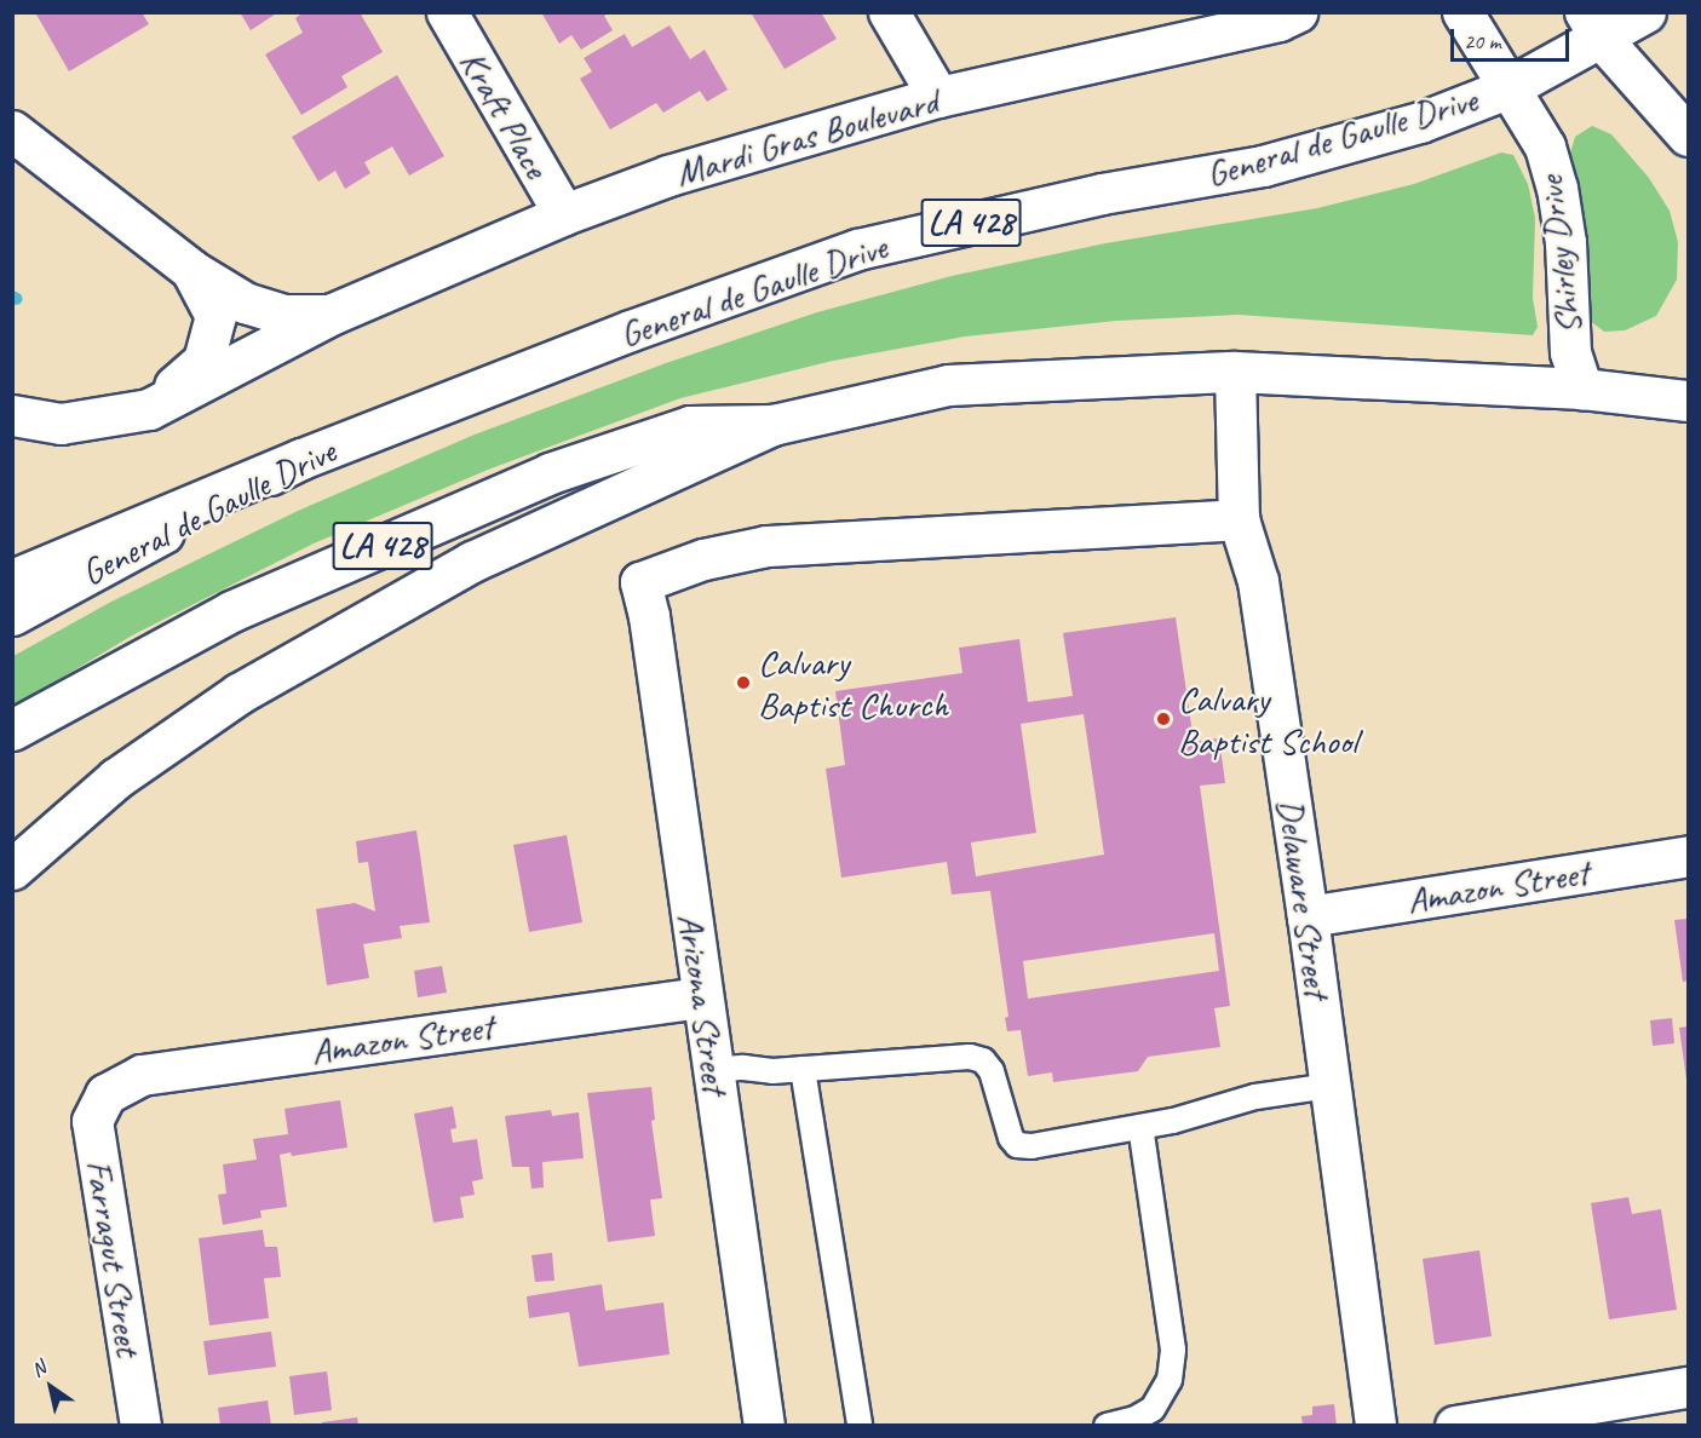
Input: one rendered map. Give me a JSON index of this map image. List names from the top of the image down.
{
  "streets": {
    "main road": [
      "Kraft Place",
      "Mardi Gras Boulevard",
      "General de Gaulle Drive",
      "LA 428",
      "Shirley Drive",
      "Amazon Street",
      "Delaware Street",
      "Arizona Street",
      "Farragut Street"
    ]
  },
  "crossings": [
    ["Kraft Place", "Mardi Gras Boulevard"],
    ["General de Gaulle Drive", "Shirley Drive"],
    ["LA 428", "Shirley Drive"],
    ["LA 428", "Delaware Street"],
    ["Amazon Street", "Delaware Street"],
    ["Amazon Street", "Arizona Street"],
    ["Amazon Street", "Farragut Street"],
    ["Delaware Street", "Arizona Street"]
  ],
  "places": ["Calvary Baptist Church", "Calvary Baptist School"],
  "scale_bar": "20 m",
  "north": "top left"
}
